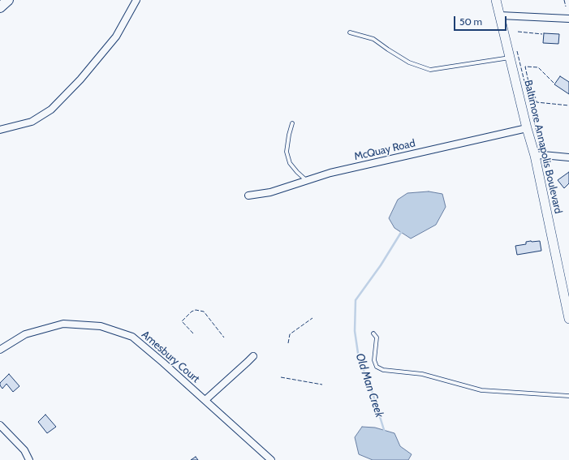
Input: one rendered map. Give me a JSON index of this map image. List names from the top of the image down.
{
  "streets": {
    "main road": ["Baltimore Annapolis Boulevard"],
    "street": ["McQuay Road", "Amesbury Court"]
  },
  "crossings": [
    ["Baltimore Annapolis Boulevard", "McQuay Road"]
  ],
  "water": ["Old Man Creek"],
  "scale_bar": "50 m"
}
